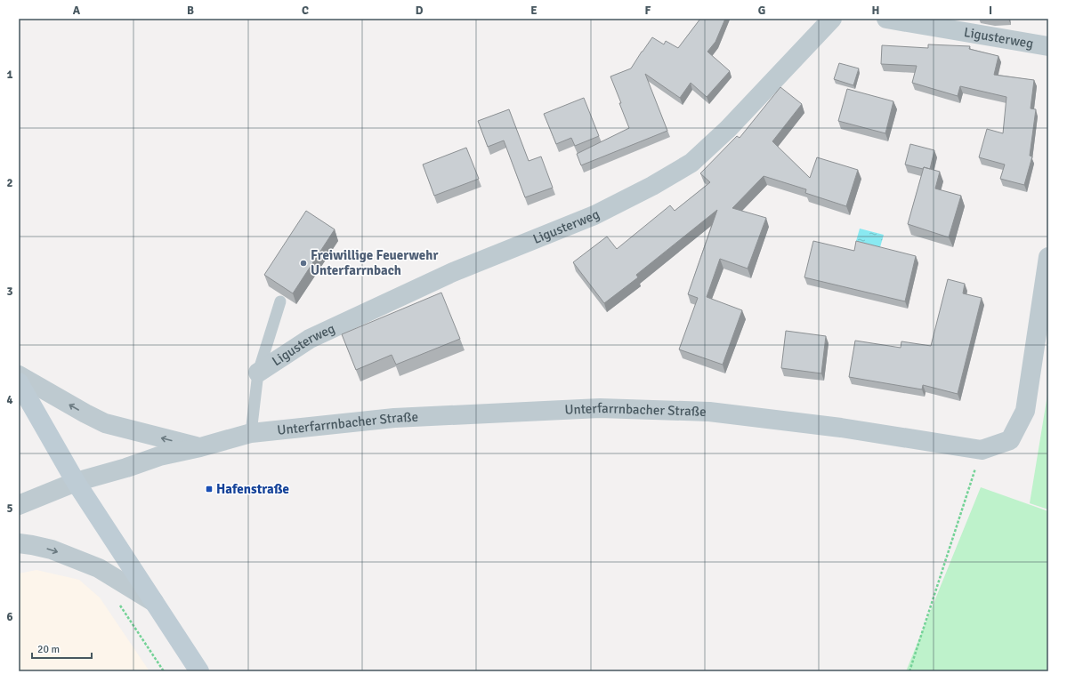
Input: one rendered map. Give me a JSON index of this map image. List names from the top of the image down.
{
  "streets": {
    "street": ["Ligusterweg", "Unterfarrnbacher Straße"]
  },
  "places": {
    "other": ["Freiwillige Feuerwehr Unterfarrnbach"],
    "transit": ["Hafenstraße"]
  },
  "scale_bar": "20 m",
  "grid": {
    "columns": [
      "A",
      "B",
      "C",
      "D",
      "E",
      "F",
      "G",
      "H",
      "I"
    ],
    "rows": [
      "1",
      "2",
      "3",
      "4",
      "5",
      "6"
    ]
  }
}
